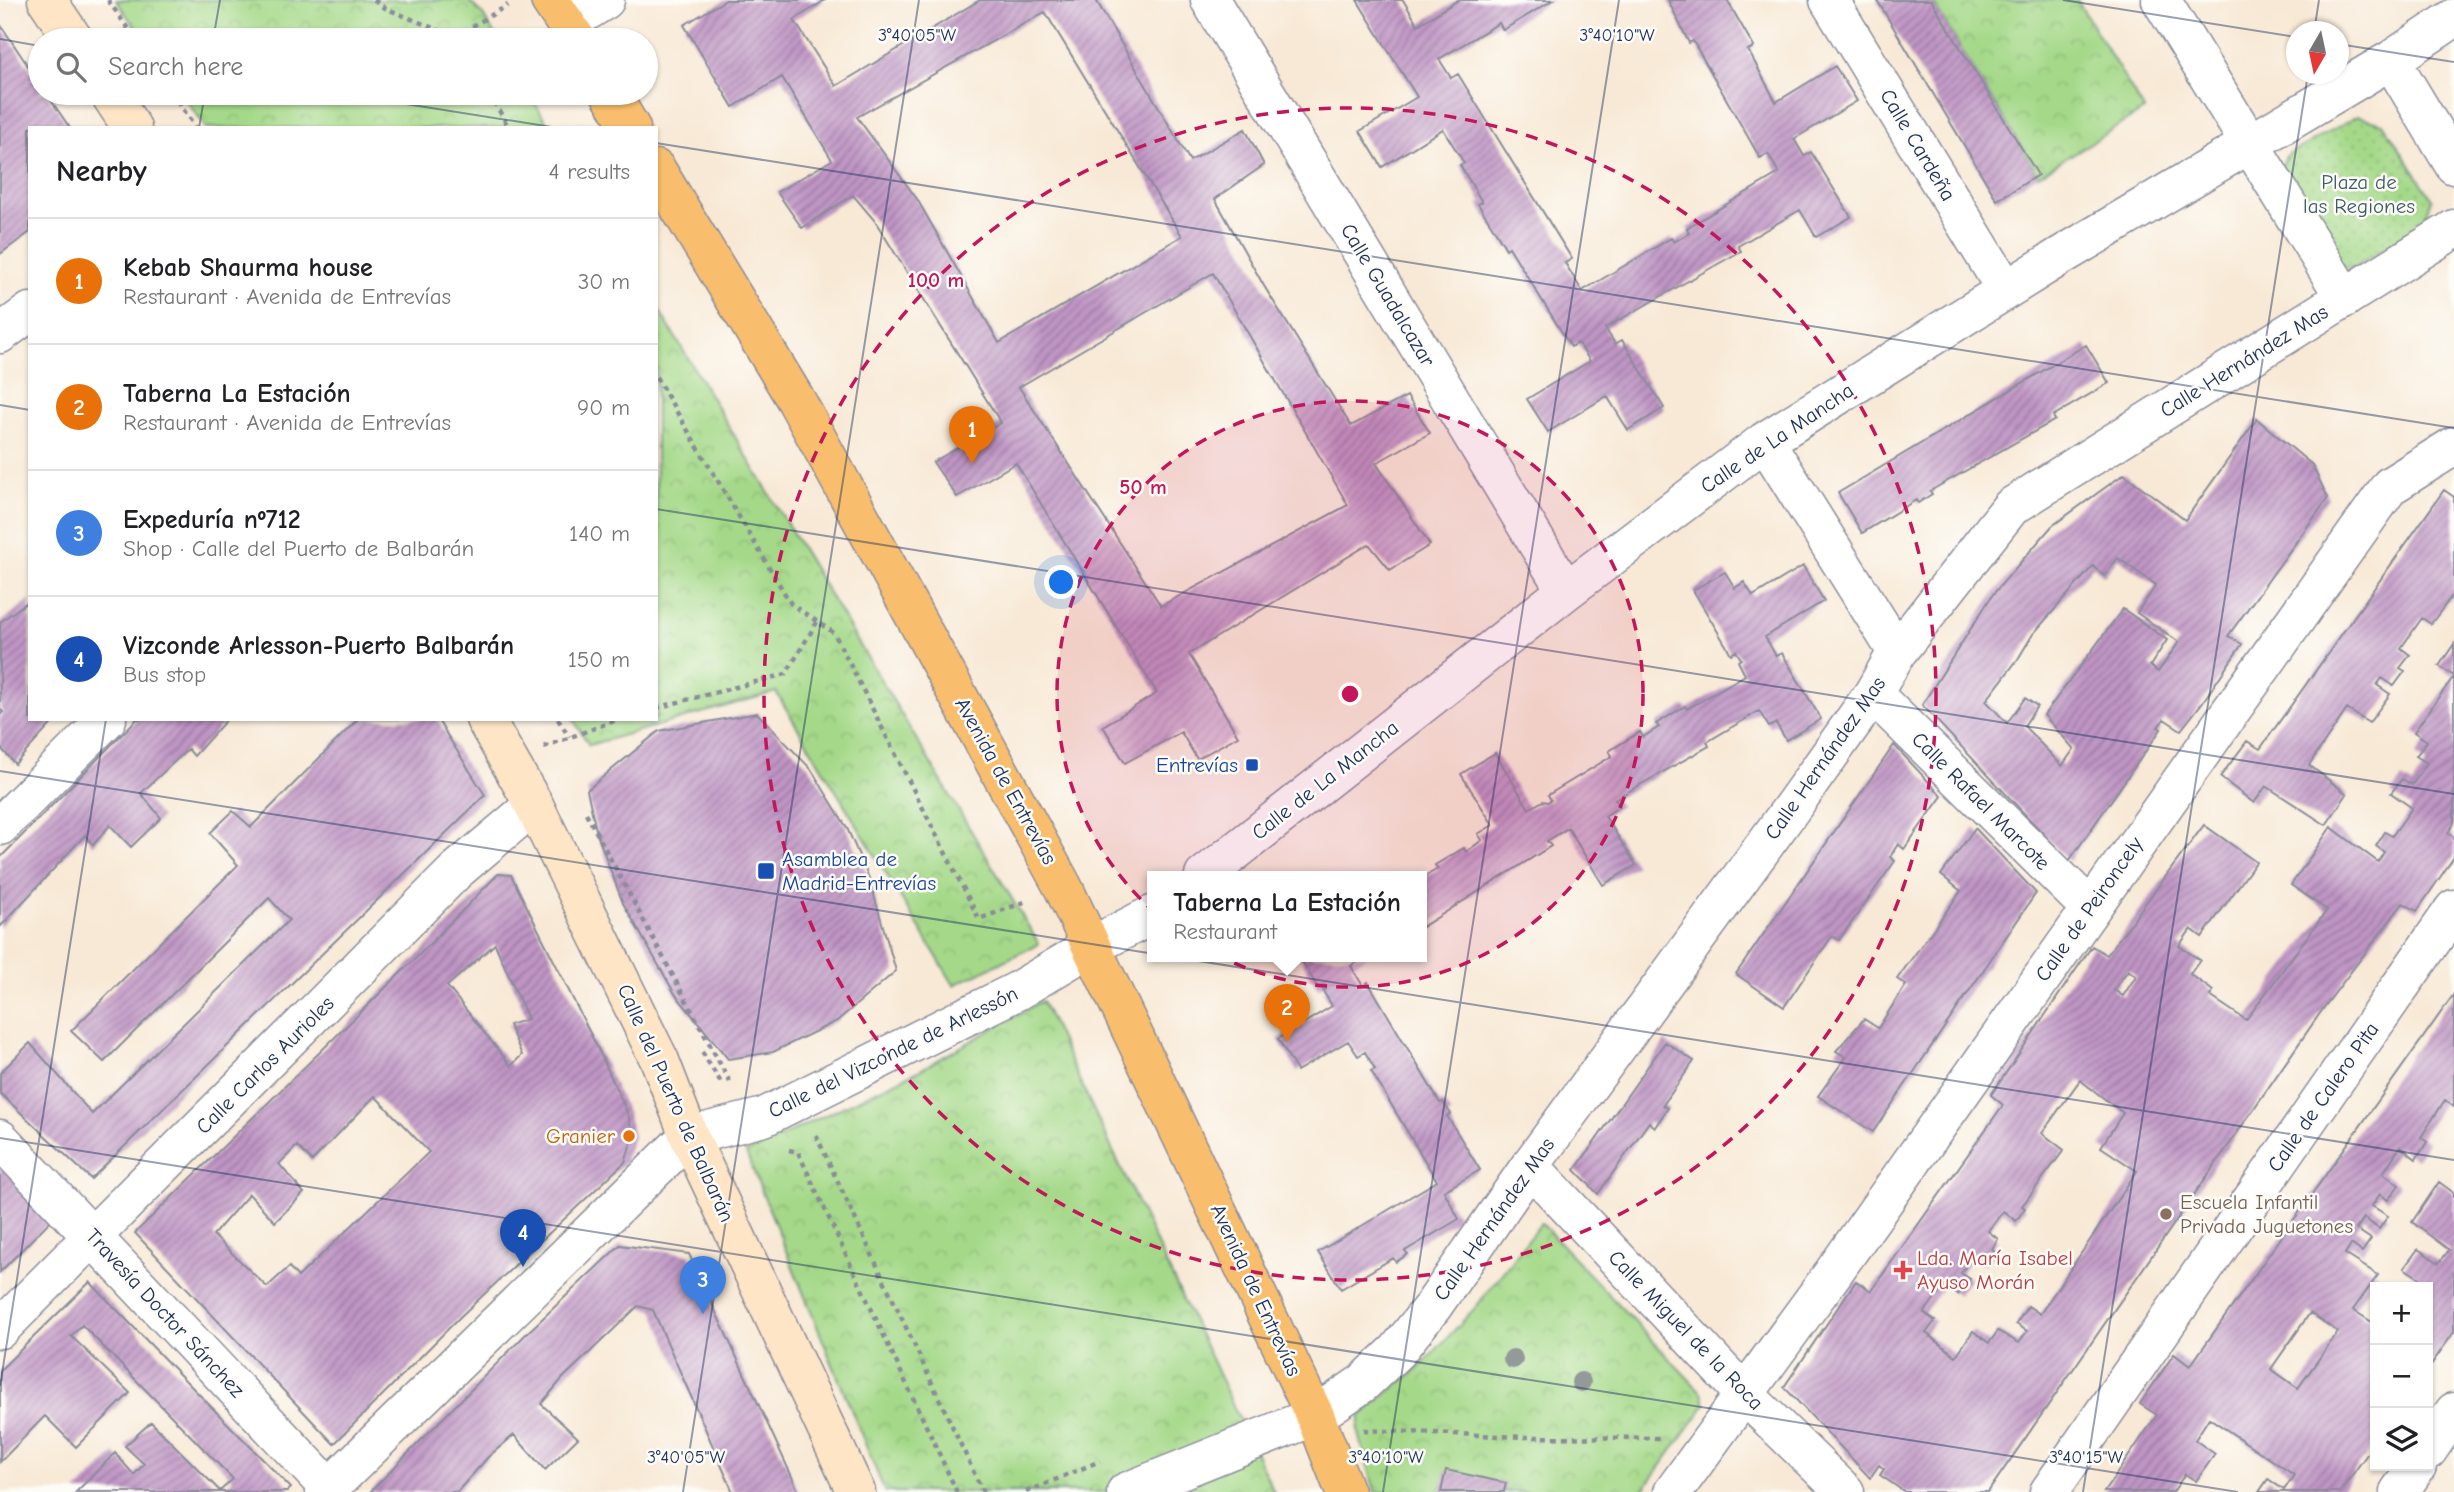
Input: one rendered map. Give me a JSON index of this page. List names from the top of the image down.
{
  "streets": {
    "main road": ["Avenida de Entrevías"],
    "street": [
      "Calle Cardeña",
      "Calle Guadalcazar",
      "Calle Hernández Mas",
      "Calle de La Mancha",
      "Calle Rafael Marcote",
      "Calle de Peironcely",
      "Calle del Vizconde de Arlessón",
      "Calle Carlos Aurioles",
      "Calle de Calero Pita",
      "Calle del Puerto de Balbarán",
      "Travesía Doctor Sánchez",
      "Calle Miguel de la Roca"
    ]
  },
  "crossings": [
    ["Calle Cardeña", "Calle de La Mancha"],
    ["Calle Guadalcazar", "Calle de La Mancha"],
    ["Calle Hernández Mas", "Avenida de Entrevías"],
    ["Calle Hernández Mas", "Calle Rafael Marcote"],
    ["Calle Hernández Mas", "Calle Miguel de la Roca"],
    ["Avenida de Entrevías", "Calle del Vizconde de Arlessón"],
    ["Calle Rafael Marcote", "Calle de Peironcely"],
    ["Calle de Peironcely", "Calle Miguel de la Roca"],
    ["Calle del Vizconde de Arlessón", "Calle del Puerto de Balbarán"],
    ["Calle Carlos Aurioles", "Calle del Puerto de Balbarán"],
    ["Calle Carlos Aurioles", "Travesía Doctor Sánchez"]
  ],
  "parks": ["Plaza de las Regiones"],
  "places": {
    "transit": ["Entrevías", "Asamblea de Madrid-Entrevías"],
    "other": ["Granier", "Escuela Infantil Privada Juguetones"],
    "health": ["Lda. María Isabel Ayuso Morán"]
  },
  "north": "bottom",
  "page": {
    "search": "Search here",
    "heading": ["Nearby", "4 results"],
    "list": [
      {
        "mark": "1",
        "name": "Kebab Shaurma house",
        "note": "Restaurant · Avenida de Entrevías",
        "value": "30 m"
      },
      {
        "mark": "2",
        "name": "Taberna La Estación",
        "note": "Restaurant · Avenida de Entrevías",
        "value": "90 m"
      },
      {
        "mark": "3",
        "name": "Expeduría nº712",
        "note": "Shop · Calle del Puerto de Balbarán",
        "value": "140 m"
      },
      {
        "mark": "4",
        "name": "Vizconde Arlesson-Puerto Balbarán",
        "note": "Bus stop",
        "value": "150 m"
      }
    ],
    "pins": [
      "1",
      "2",
      "4",
      "3"
    ],
    "popup": ["Taberna La Estación", "Restaurant"],
    "map_buttons": ["+", "−"]
  },
  "coordinates": ["3°40'05\"W", "3°40'10\"W", "3°40'15\"W"],
  "rings": ["100 m", "50 m"]
}
